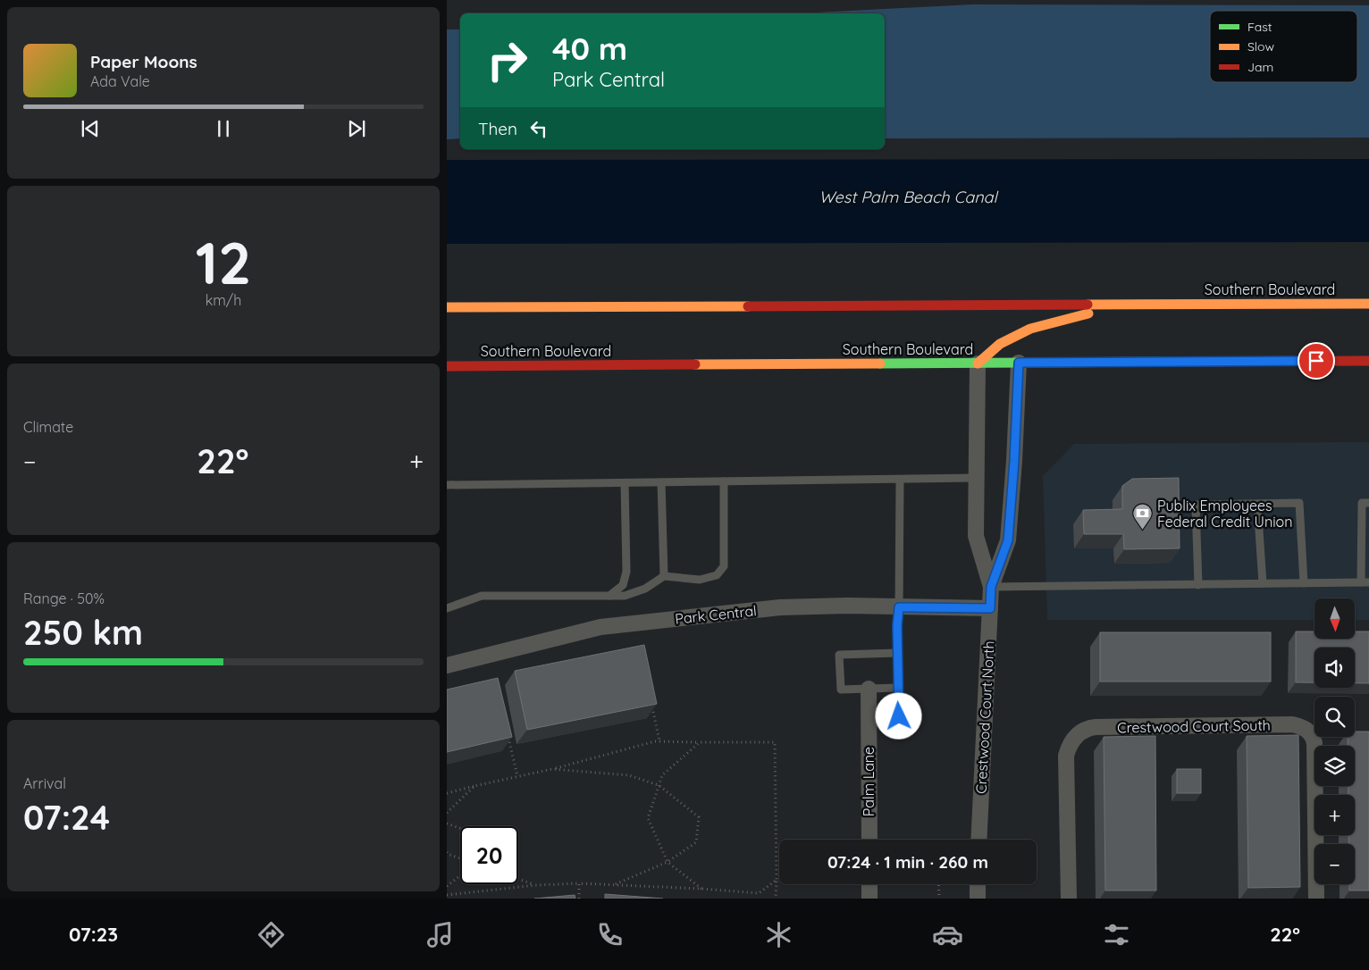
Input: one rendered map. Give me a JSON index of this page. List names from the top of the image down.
{
  "streets": {
    "highway": ["Southern Boulevard"],
    "street": [
      "Park Central",
      "Crestwood Court North",
      "Crestwood Court South",
      "Palm Lane"
    ]
  },
  "crossings": [
    ["Southern Boulevard", "Crestwood Court North"],
    ["Park Central", "Crestwood Court North"]
  ],
  "water": ["West Palm Beach Canal"],
  "places": {
    "bank": ["Publix Employees Federal Credit Union"]
  },
  "legend": ["Fast", "Slow", "Jam"],
  "north": "bottom",
  "page": {
    "turn": ["40 m", "Park Central"],
    "song": ["Paper Moons", "Ada Vale"],
    "then": "Then",
    "tile": [
      ["12", "km/h"],
      "Climate",
      ["Range · 50%", "250 km"],
      ["Arrival", "07:24"]
    ],
    "heat": ["−", "22°", "+"],
    "map_buttons": ["+", "−"],
    "limit": "20",
    "trip": "07:24 · 1 min · 260 m",
    "tabs": ["07:23", "22°"]
  }
}
